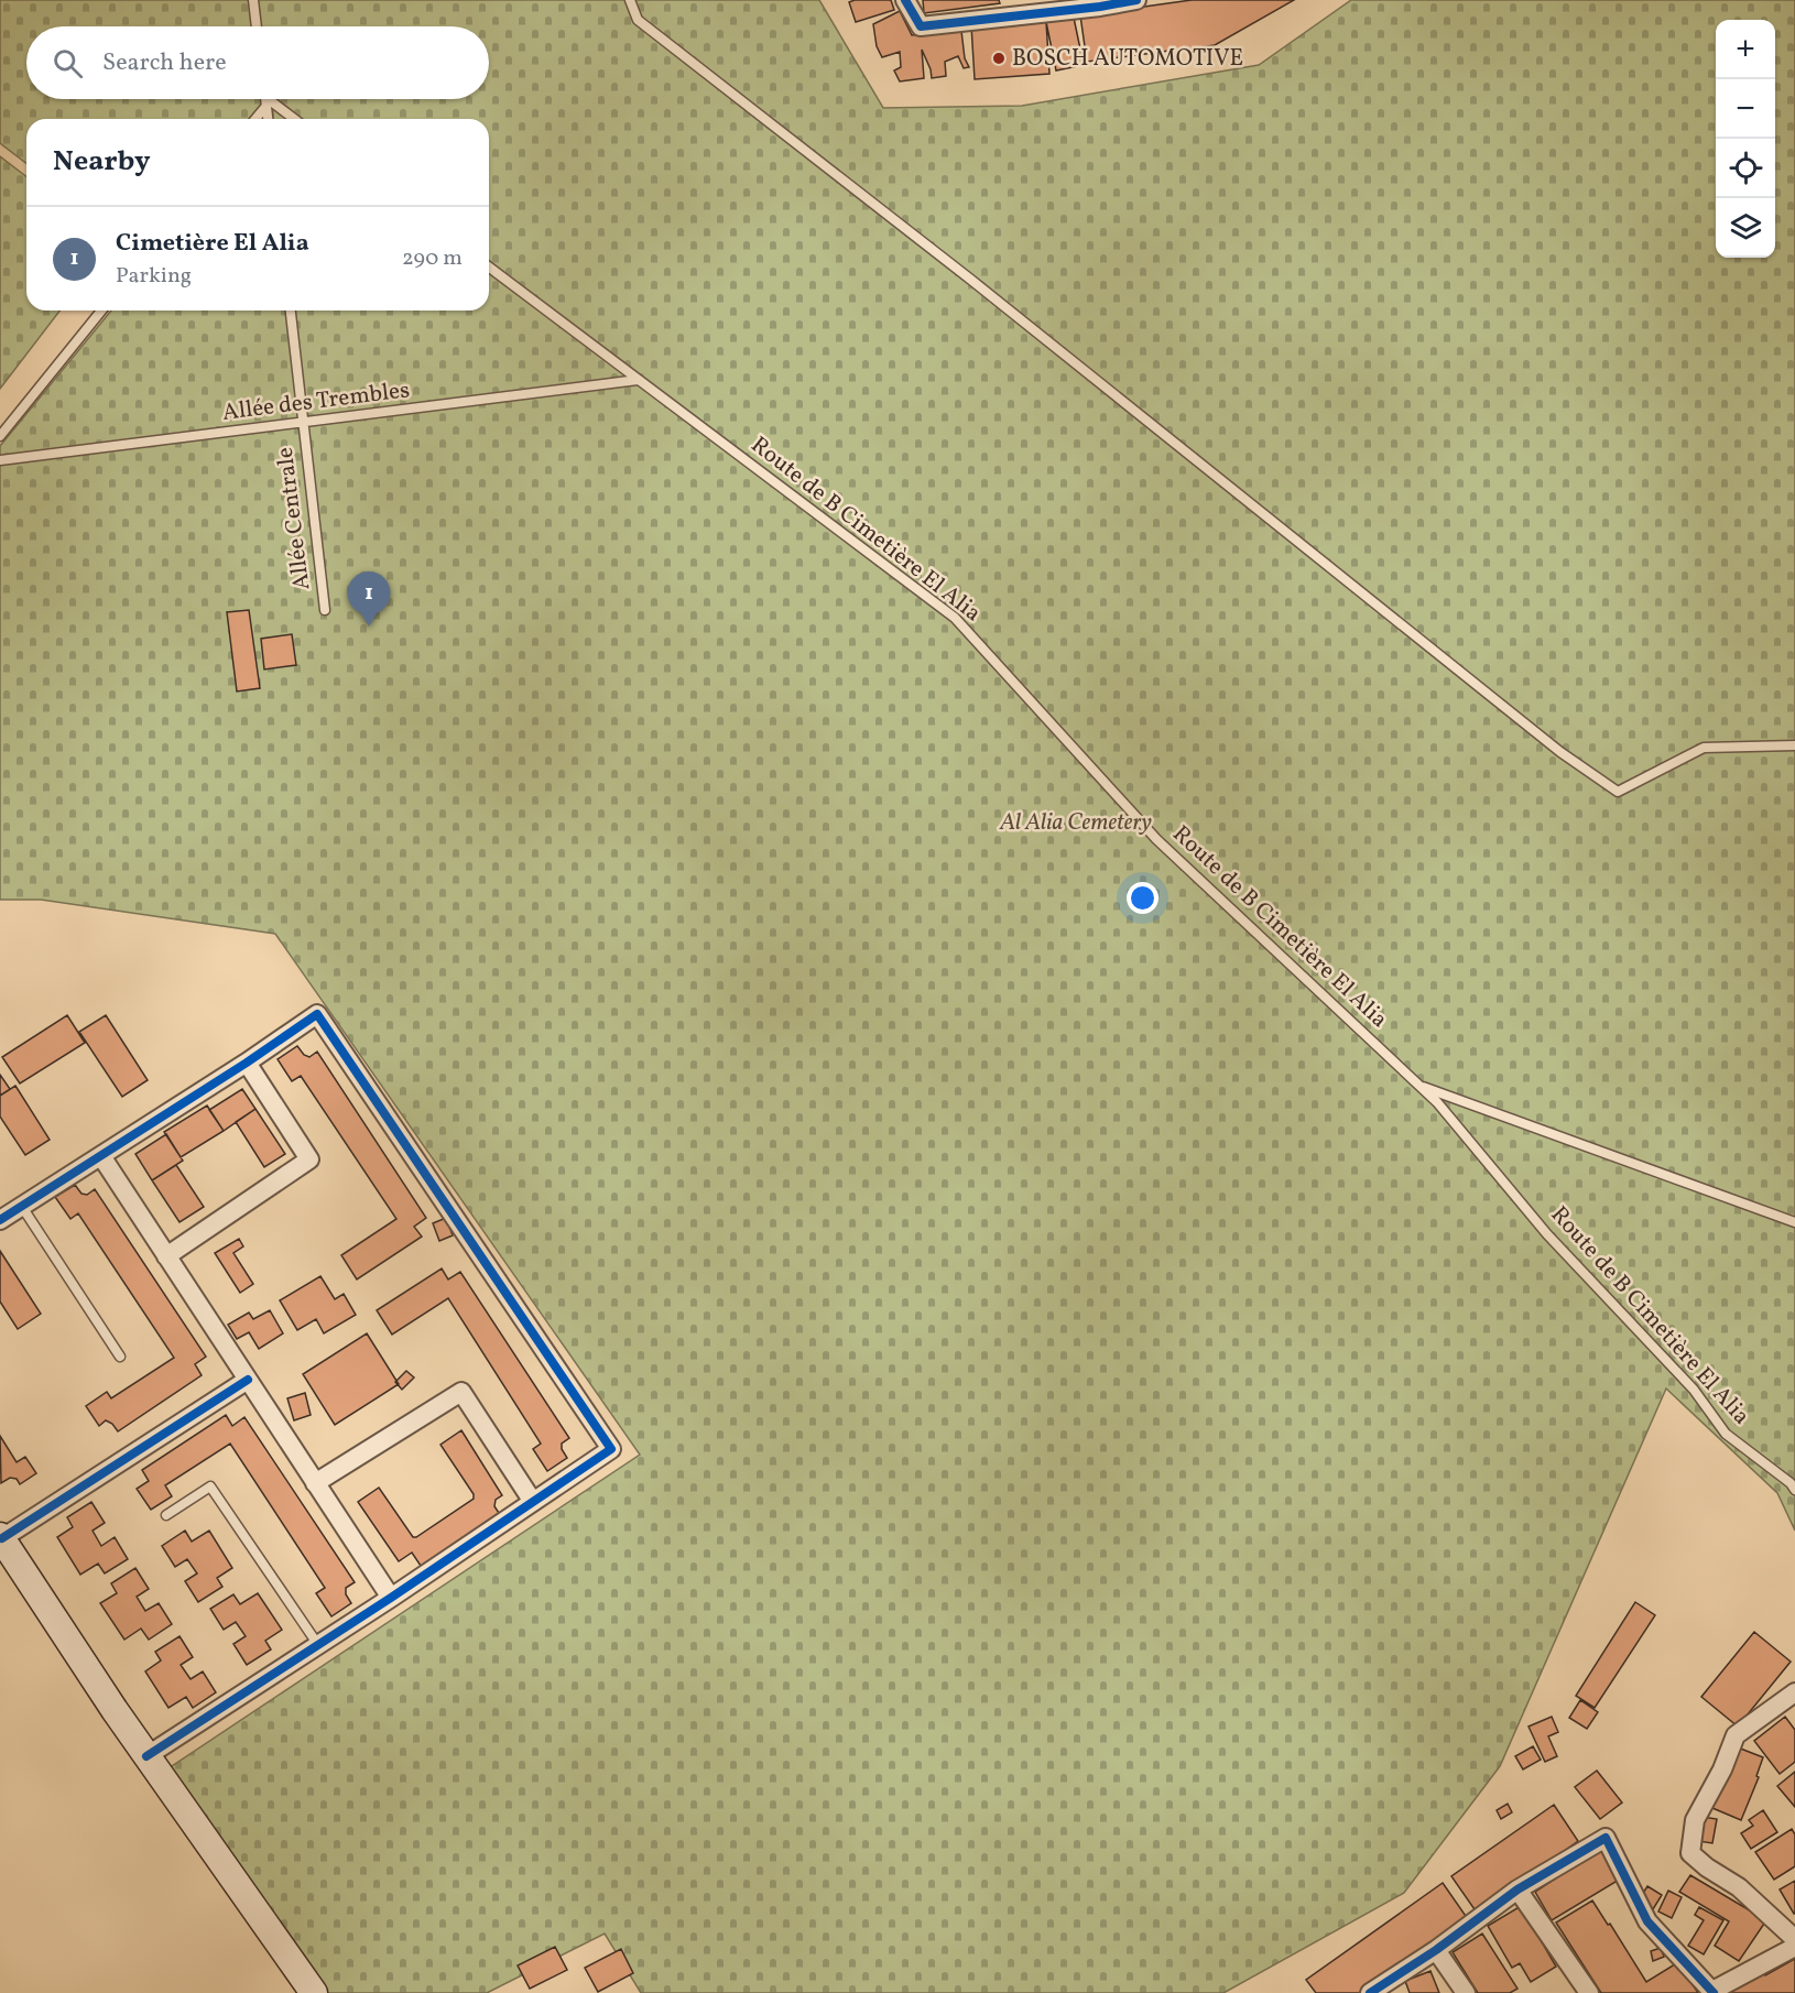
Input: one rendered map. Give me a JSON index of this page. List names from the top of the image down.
{
  "streets": {
    "lane": ["Allée des Trembles", "Allée Centrale", "Route de B Cimetière El Alia"]
  },
  "crossings": [
    ["Allée des Trembles", "Allée Centrale"],
    ["Allée des Trembles", "Route de B Cimetière El Alia"]
  ],
  "parks": ["Al Alia Cemetery"],
  "places": ["BOSCH AUTOMOTIVE"],
  "page": {
    "map_buttons": ["+", "−"],
    "search": "Search here",
    "heading": "Nearby",
    "list": [
      {
        "mark": "1",
        "name": "Cimetière El Alia",
        "note": "Parking",
        "value": "290 m"
      }
    ],
    "pins": "1"
  }
}
